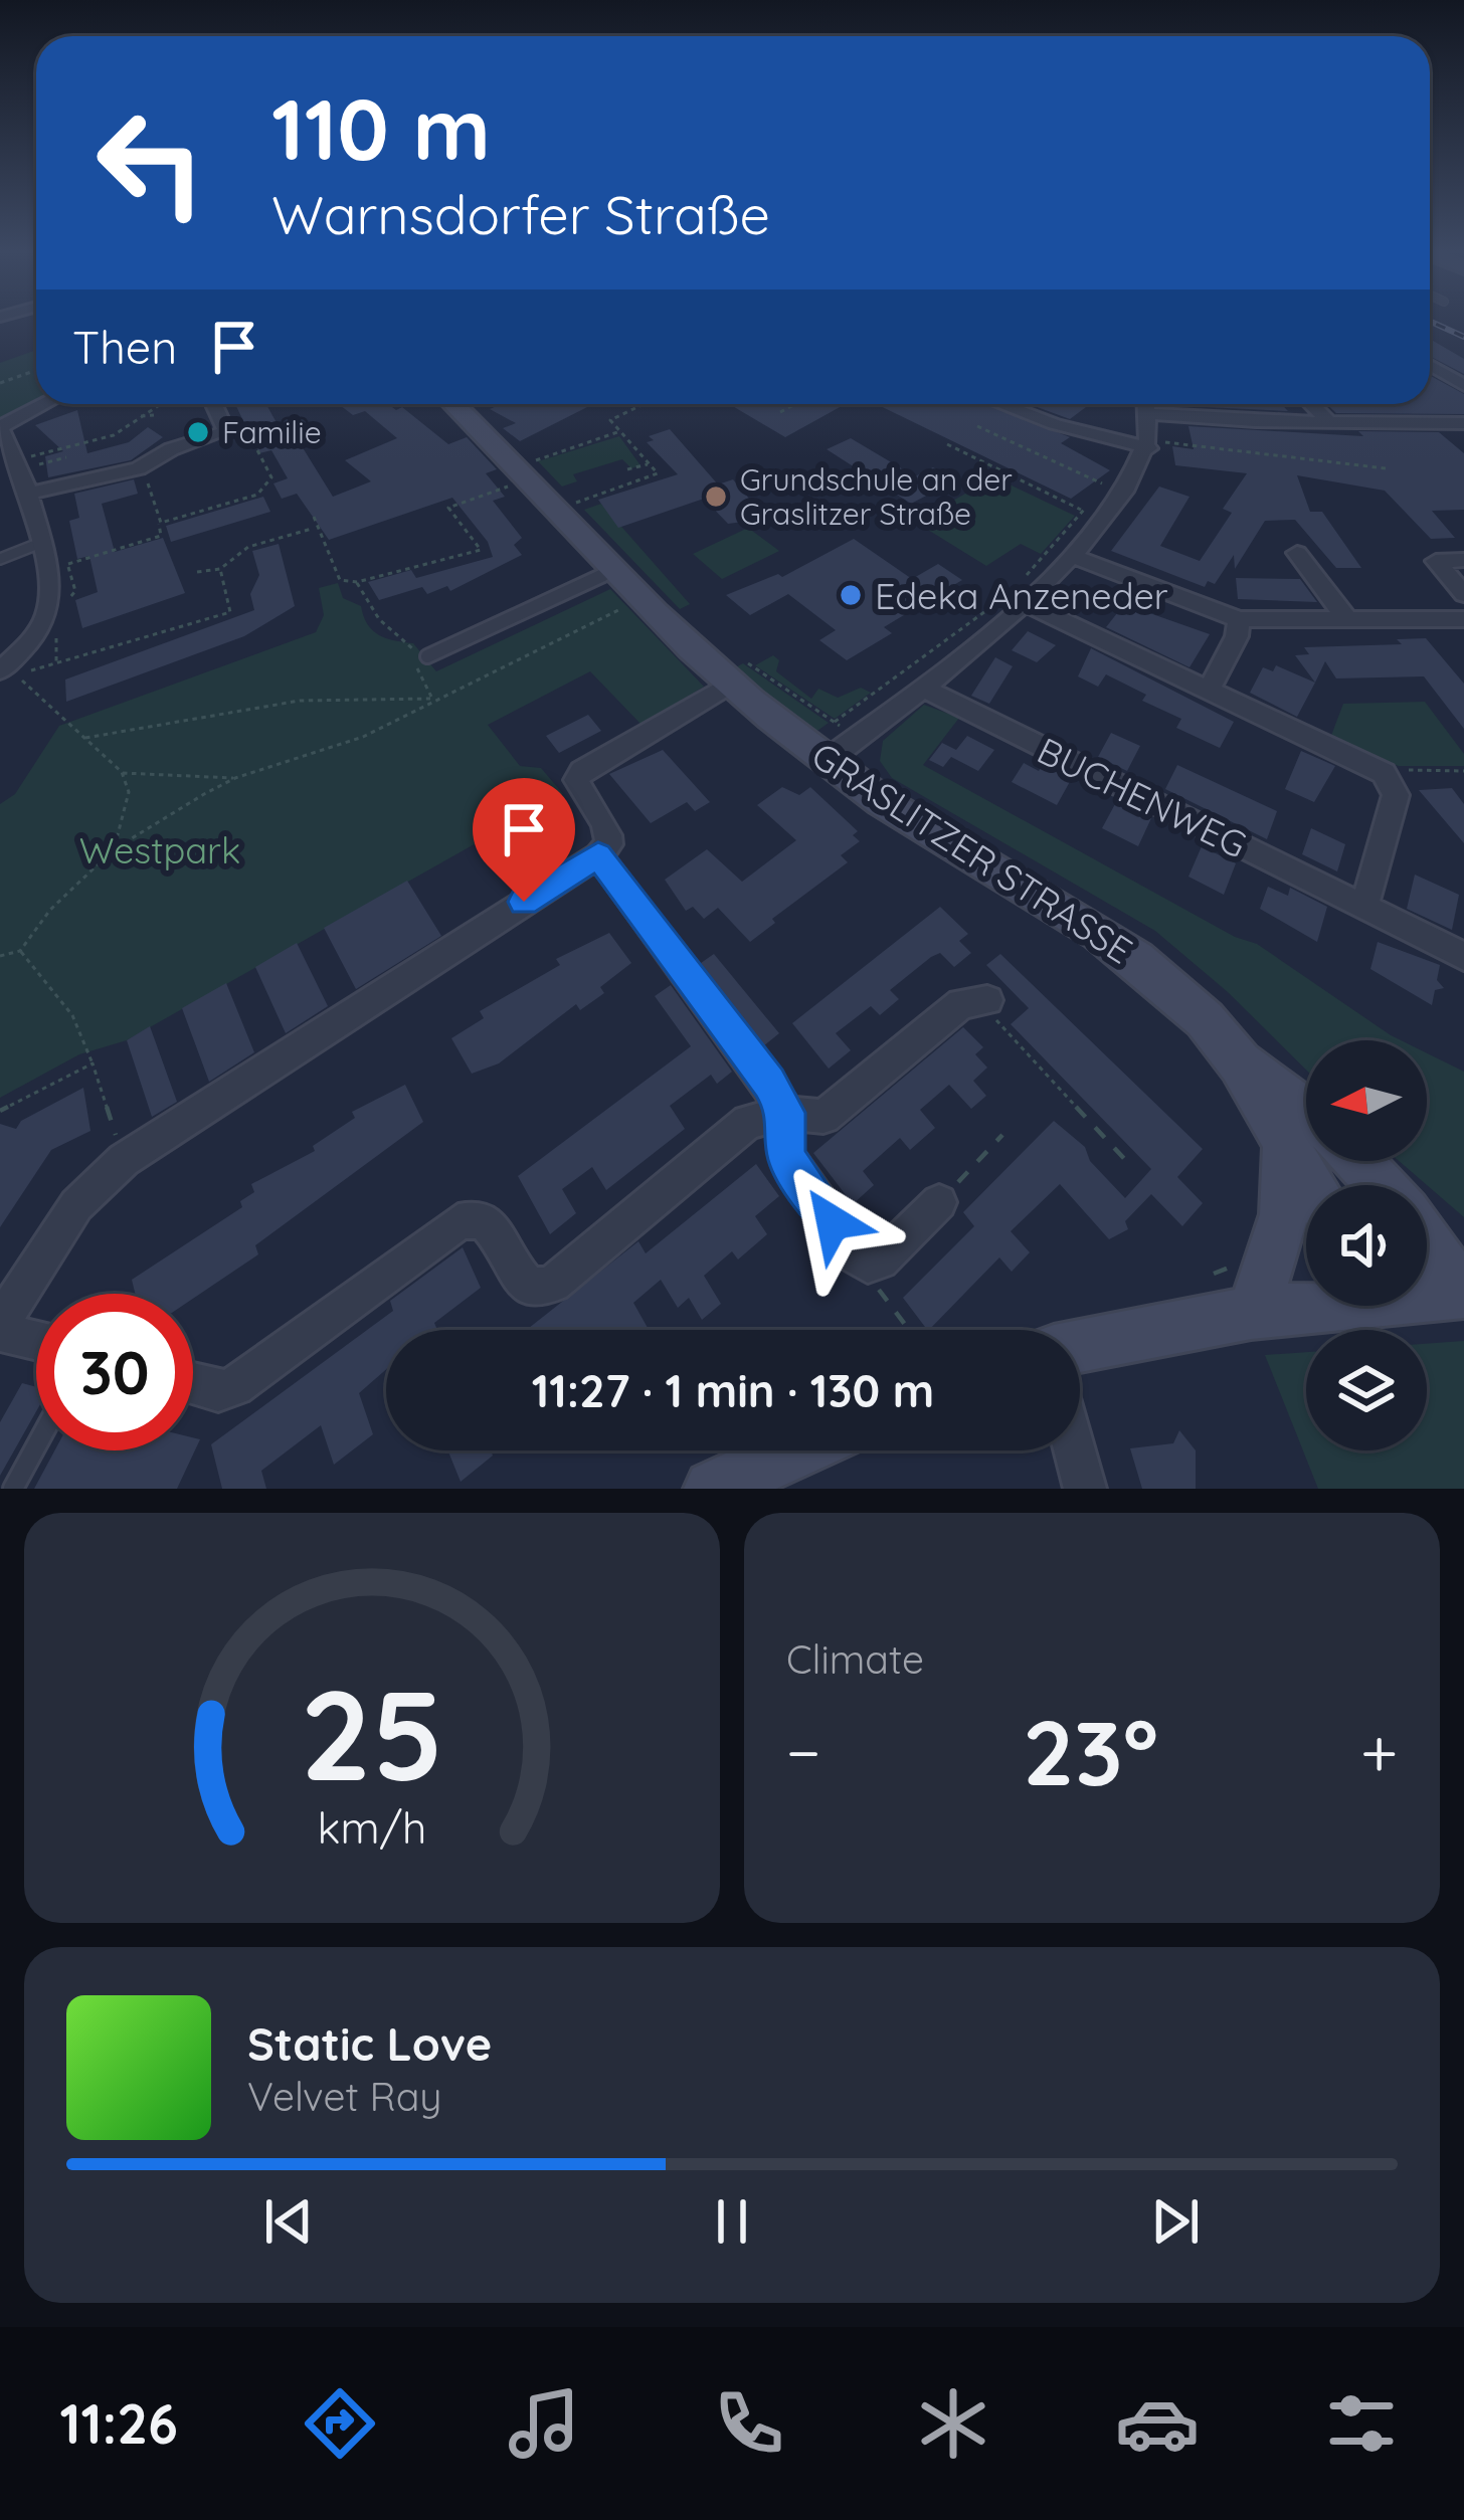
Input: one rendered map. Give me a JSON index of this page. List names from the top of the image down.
{
  "streets": {
    "street": ["BUCHENWEG", "GRASLITZER STRASSE"]
  },
  "parks": ["Westpark"],
  "places": ["Familie", "Grundschule an der Graslitzer Straße", "Edeka Anzeneder"],
  "north": "left",
  "page": {
    "turn": ["110 m", "Warnsdorfer Straße"],
    "then": "Then",
    "limit": "30",
    "trip": "11:27 · 1 min · 130 m",
    "tile": "Climate",
    "heat": ["−", "23°", "+"],
    "song": ["Static Love", "Velvet Ray"],
    "tabs": "11:26",
    "gauge": ["25", "km/h"]
  }
}
